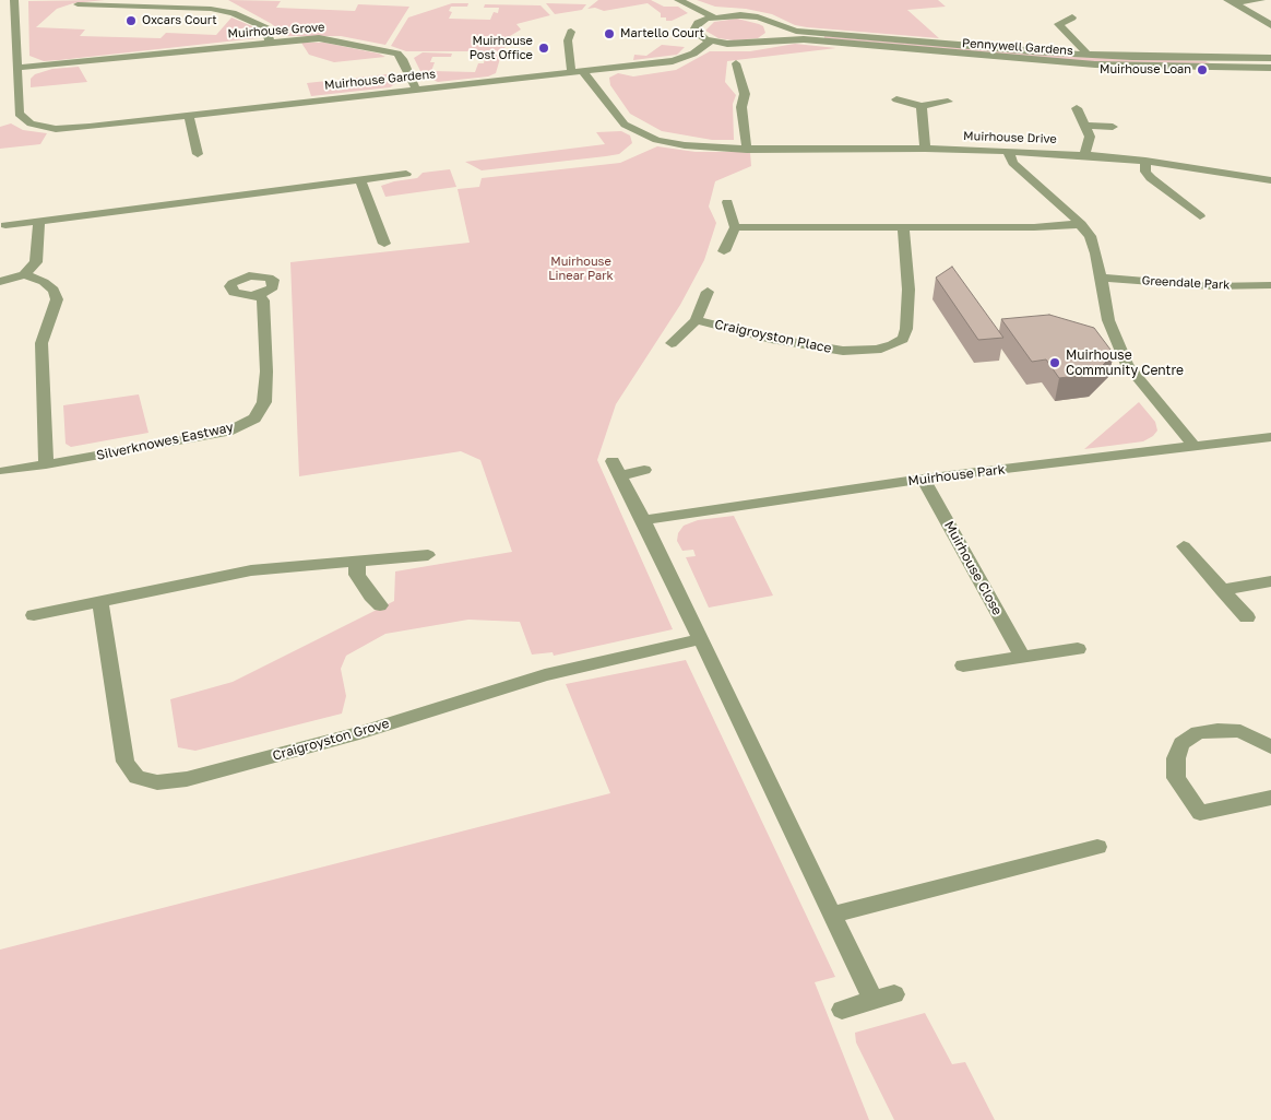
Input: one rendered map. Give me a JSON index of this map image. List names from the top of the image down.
{
  "streets": {
    "street": [
      "Muirhouse Grove",
      "Pennywell Gardens",
      "Muirhouse Gardens",
      "Muirhouse Drive",
      "Greendale Park",
      "Craigroyston Place",
      "Silverknowes Eastway",
      "Muirhouse Park",
      "Muirhouse Close",
      "Craigroyston Grove"
    ]
  },
  "crossings": [
    ["Muirhouse Grove", "Muirhouse Gardens"],
    ["Pennywell Gardens", "Muirhouse Gardens"],
    ["Muirhouse Gardens", "Muirhouse Drive"],
    ["Muirhouse Park", "Muirhouse Close"]
  ],
  "parks": ["Muirhouse Linear Park"],
  "places": [
    "Oxcars Court",
    "Martello Court",
    "Muirhouse Post Office",
    "Muirhouse Loan",
    "Muirhouse Community Centre"
  ]
}
